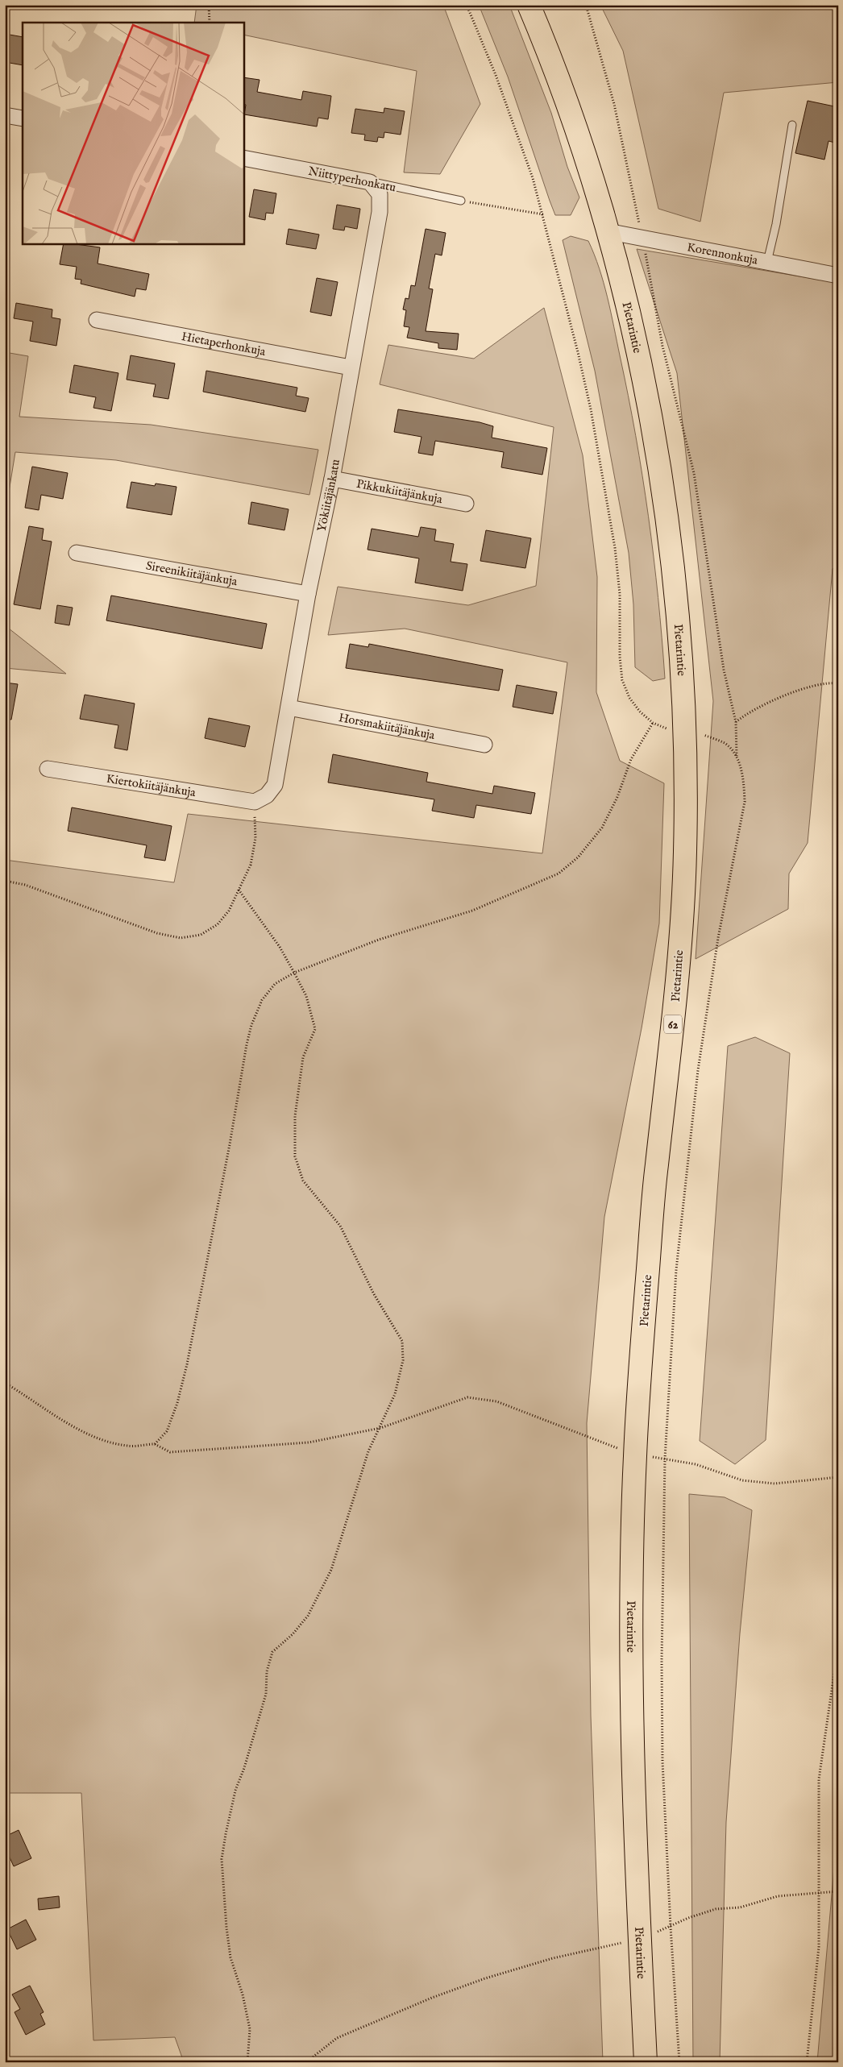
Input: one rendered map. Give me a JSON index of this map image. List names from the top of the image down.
{
  "streets": {
    "main road": ["Pietarintie", "62"],
    "street": [
      "Niittyperhonkatu",
      "Korennonkuja",
      "Hietaperhonkuja",
      "Pikkukiitäjänkuja",
      "Yökiitäjänkatu",
      "Sireenikiitäjänkuja",
      "Horsmakiitäjänkuja",
      "Kiertokiitäjänkuja"
    ]
  },
  "crossings": [
    ["Niittyperhonkatu", "Yökiitäjänkatu"],
    ["Korennonkuja", "Pietarintie"],
    ["Hietaperhonkuja", "Yökiitäjänkatu"],
    ["Pikkukiitäjänkuja", "Yökiitäjänkatu"],
    ["Yökiitäjänkatu", "Sireenikiitäjänkuja"],
    ["Yökiitäjänkatu", "Horsmakiitäjänkuja"],
    ["Yökiitäjänkatu", "Kiertokiitäjänkuja"]
  ]
}
